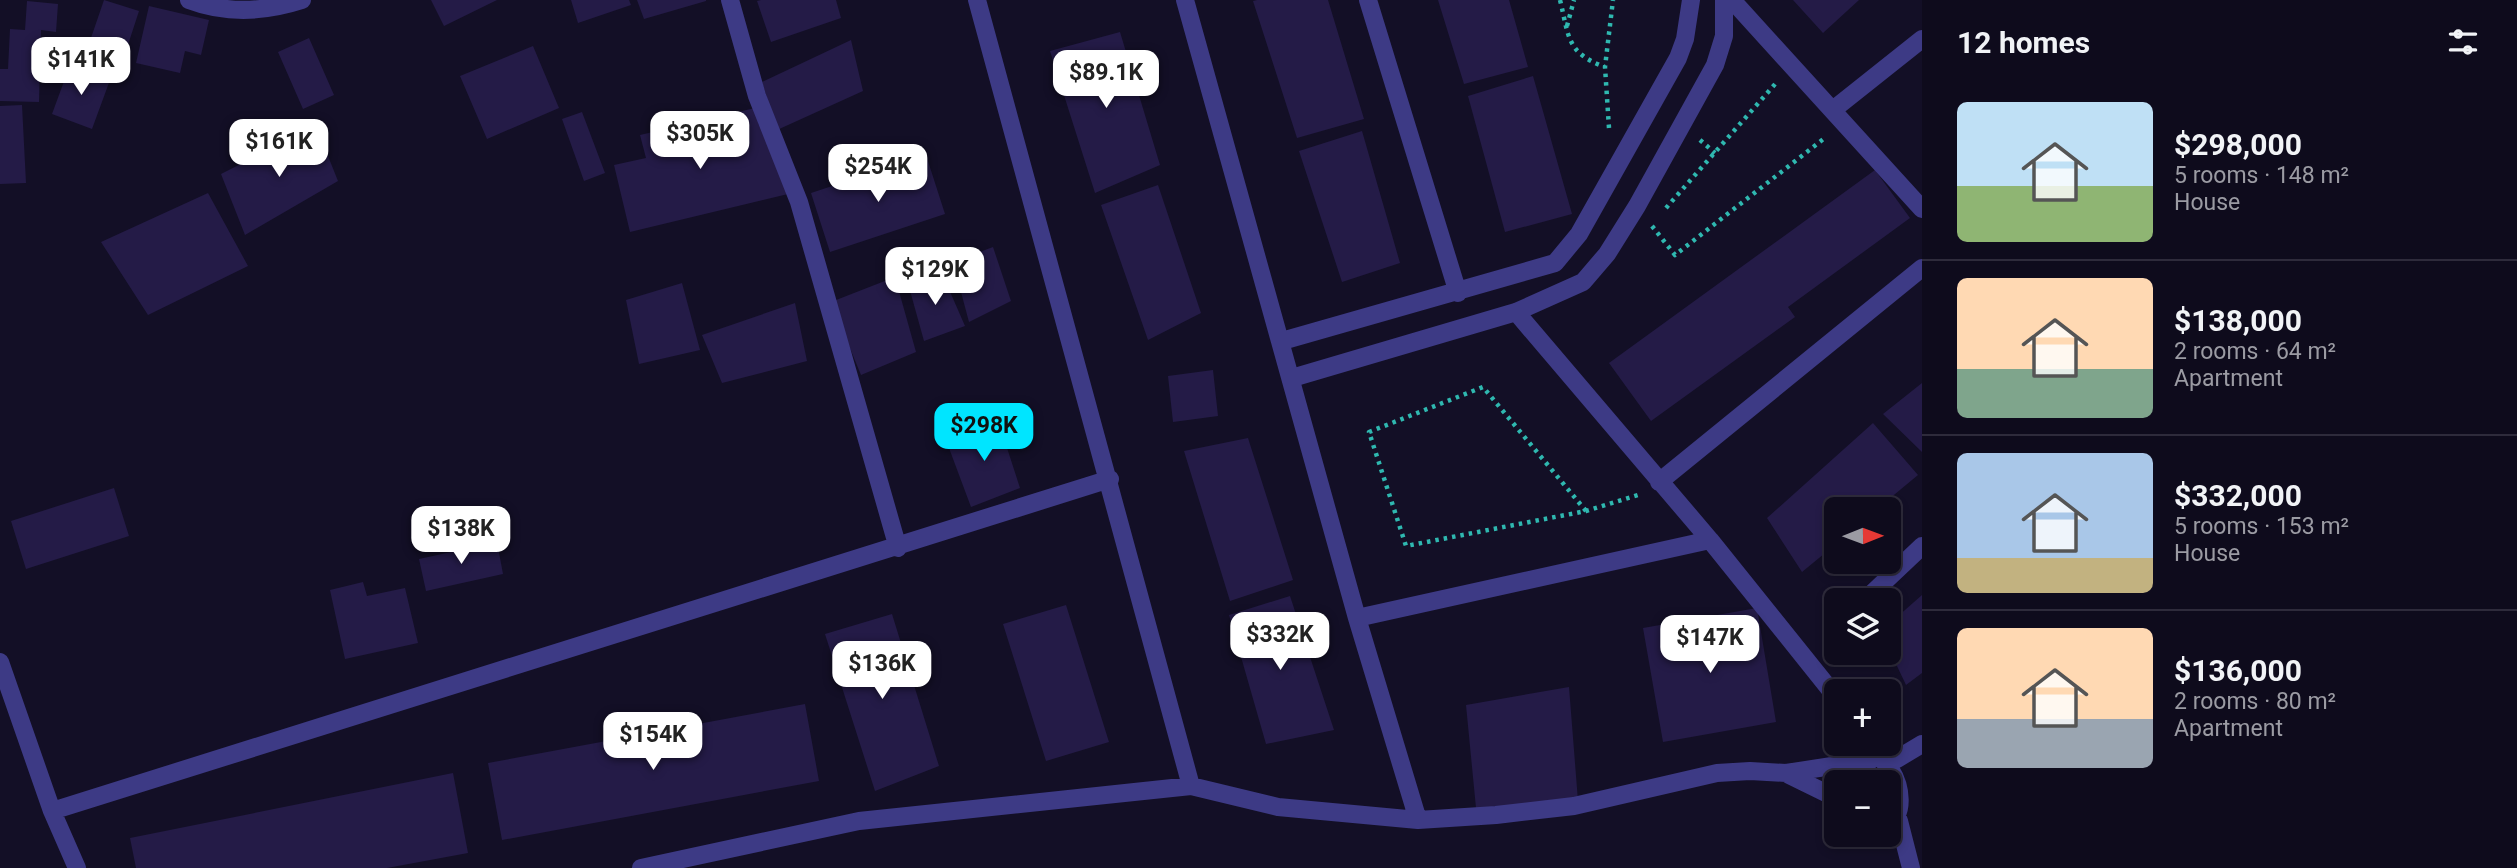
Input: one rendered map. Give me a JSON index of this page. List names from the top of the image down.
{
  "north": "right",
  "page": {
    "heading": "12 homes",
    "price": [
      "$141K",
      "$89.1K",
      "$305K",
      "$161K",
      "$254K",
      "$129K",
      "$298K",
      "$138K",
      "$332K",
      "$147K",
      "$136K",
      "$154K"
    ],
    "list": [
      {
        "name": "$298,000",
        "note": "5 rooms · 148 m² · House"
      },
      {
        "name": "$138,000",
        "note": "2 rooms · 64 m² · Apartment"
      },
      {
        "name": "$332,000",
        "note": "5 rooms · 153 m² · House"
      },
      {
        "name": "$136,000",
        "note": "2 rooms · 80 m² · Apartment"
      }
    ],
    "map_buttons": ["+", "−"]
  }
}
